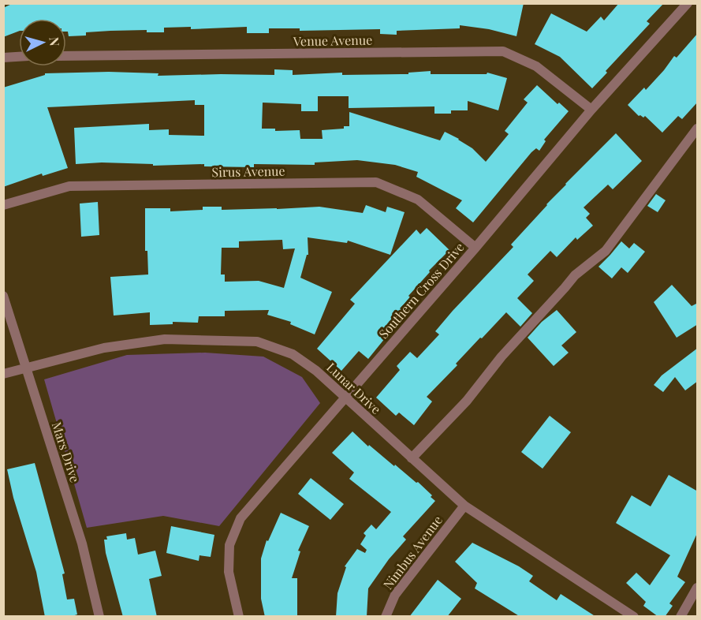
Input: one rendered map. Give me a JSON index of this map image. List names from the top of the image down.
{
  "streets": {
    "street": [
      "Venue Avenue",
      "Sirus Avenue",
      "Southern Cross Drive",
      "Lunar Drive",
      "Mars Drive",
      "Nimbus Avenue"
    ]
  },
  "crossings": [
    ["Venue Avenue", "Southern Cross Drive"],
    ["Sirus Avenue", "Southern Cross Drive"],
    ["Southern Cross Drive", "Lunar Drive"],
    ["Lunar Drive", "Mars Drive"],
    ["Lunar Drive", "Nimbus Avenue"]
  ],
  "north": "right"
}
